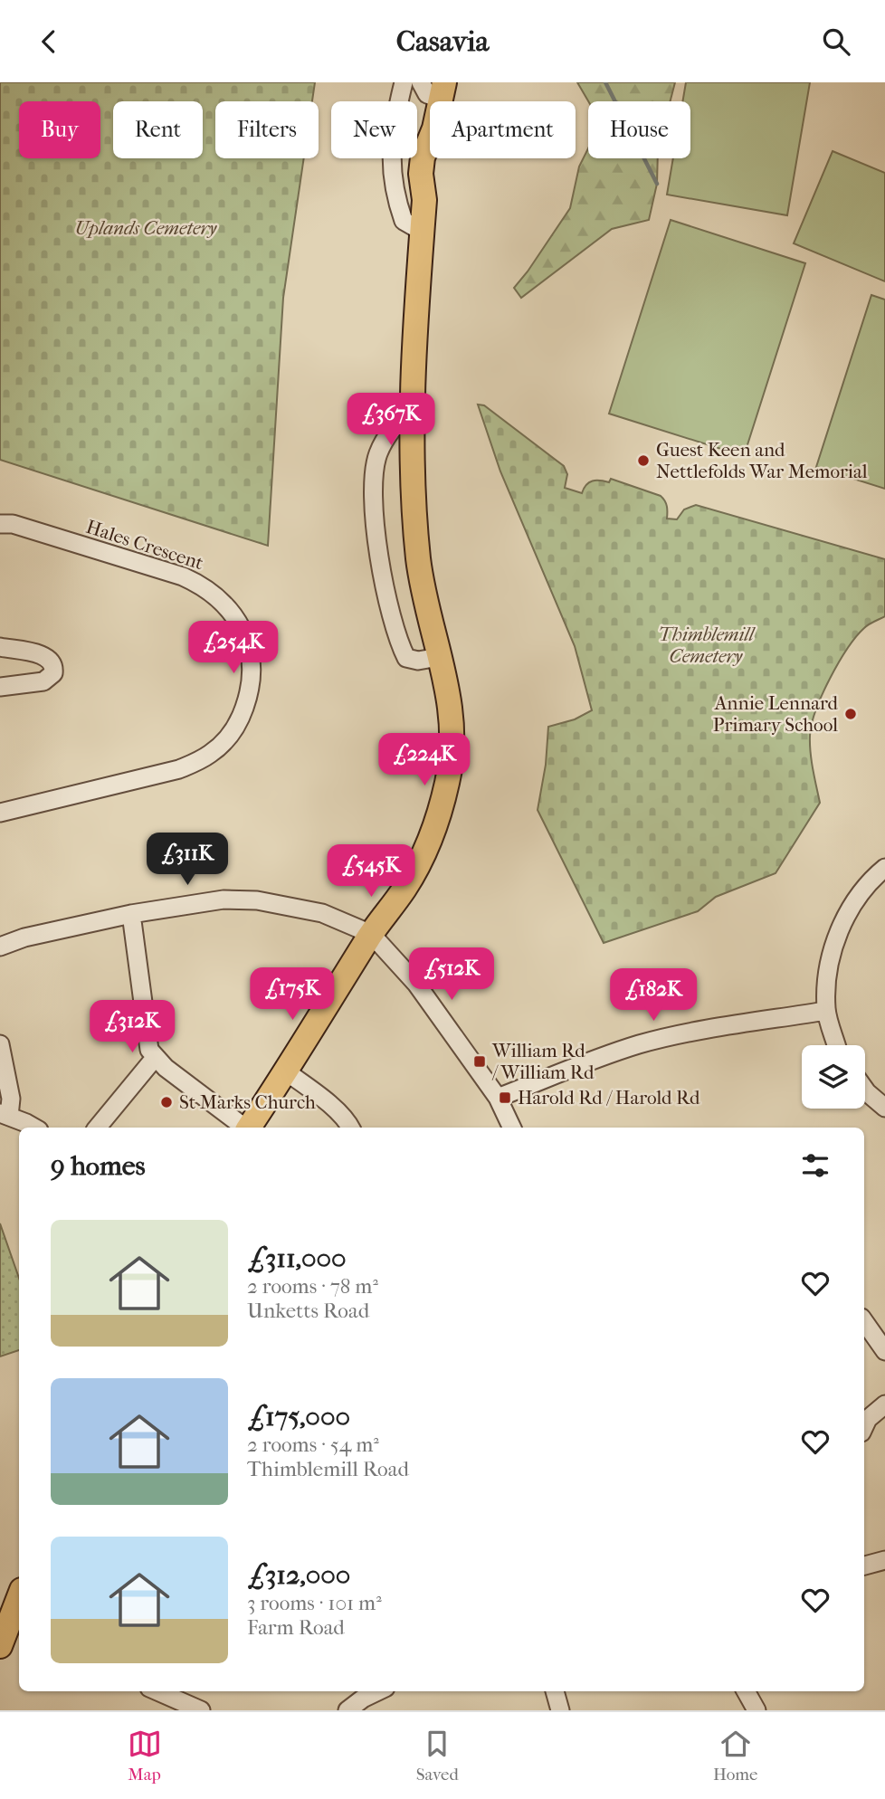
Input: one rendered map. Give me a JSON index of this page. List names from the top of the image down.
{
  "streets": {
    "street": ["Hales Crescent"]
  },
  "parks": ["Uplands Cemetery", "Thimblemill Cemetery"],
  "places": {
    "other": ["Guest Keen and Nettlefolds War Memorial", "Annie Lennard Primary School", "St Marks Church"],
    "transit": ["William Rd / William Rd", "Harold Rd / Harold Rd"]
  },
  "page": {
    "header": "Casavia",
    "chip": [
      "Buy",
      "Rent",
      "Filters",
      "New",
      "Apartment",
      "House"
    ],
    "price": [
      "£367K",
      "£254K",
      "£224K",
      "£311K",
      "£545K",
      "£512K",
      "£175K",
      "£182K",
      "£312K"
    ],
    "heading": "9 homes",
    "list": [
      {
        "name": "£311,000",
        "note": "2 rooms · 78 m² · Unketts Road"
      },
      {
        "name": "£175,000",
        "note": "2 rooms · 54 m² · Thimblemill Road"
      },
      {
        "name": "£312,000",
        "note": "3 rooms · 101 m² · Farm Road"
      }
    ],
    "tabs": ["Map", "Saved", "Home"]
  }
}
